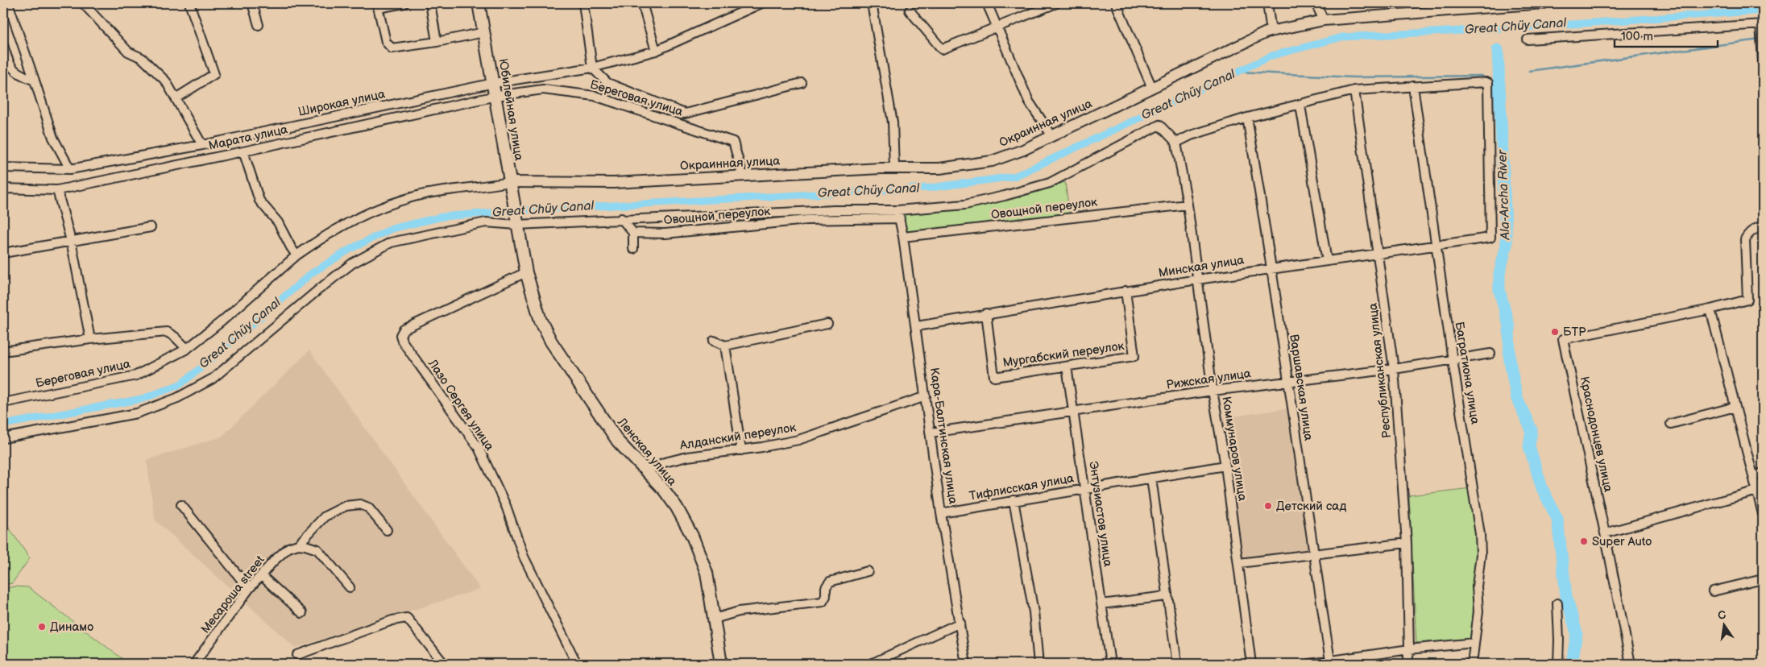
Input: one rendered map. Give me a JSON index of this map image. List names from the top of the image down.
{
  "streets": {
    "main road": ["Юбилейная улица", "Ленская улица"],
    "street": [
      "Береговая улица",
      "Широкая улица",
      "Окраинная улица",
      "Марата улица",
      "Овощной переулок",
      "Минская улица",
      "Мургабский переулок",
      "Республиканская улица",
      "Багратиона улица",
      "Рижская улица",
      "Варшавская улица",
      "Лазо Сергея улица",
      "Краснодонцев улица",
      "Кара-Балтинская улица",
      "Алданский переулок",
      "Коммунаров улица",
      "Тифлисская улица",
      "Энтузиастов улица",
      "Месароша street"
    ]
  },
  "crossings": [
    ["Береговая улица", "Широкая улица"],
    ["Береговая улица", "Юбилейная улица"],
    ["Береговая улица", "Окраинная улица"],
    ["Береговая улица", "Марата улица"],
    ["Широкая улица", "Юбилейная улица"],
    ["Юбилейная улица", "Окраинная улица"],
    ["Юбилейная улица", "Марата улица"],
    ["Юбилейная улица", "Ленская улица"],
    ["Овощной переулок", "Кара-Балтинская улица"],
    ["Овощной переулок", "Коммунаров улица"],
    ["Минская улица", "Мургабский переулок"],
    ["Минская улица", "Республиканская улица"],
    ["Минская улица", "Багратиона улица"],
    ["Минская улица", "Варшавская улица"],
    ["Минская улица", "Кара-Балтинская улица"],
    ["Минская улица", "Коммунаров улица"],
    ["Мургабский переулок", "Энтузиастов улица"],
    ["Республиканская улица", "Рижская улица"],
    ["Багратиона улица", "Рижская улица"],
    ["Рижская улица", "Варшавская улица"],
    ["Рижская улица", "Кара-Балтинская улица"],
    ["Рижская улица", "Коммунаров улица"],
    ["Рижская улица", "Энтузиастов улица"],
    ["Лазо Сергея улица", "Ленская улица"],
    ["Кара-Балтинская улица", "Алданский переулок"],
    ["Кара-Балтинская улица", "Тифлисская улица"],
    ["Алданский переулок", "Ленская улица"],
    ["Коммунаров улица", "Тифлисская улица"],
    ["Тифлисская улица", "Энтузиастов улица"]
  ],
  "water": ["Great Chüy Canal", "Ala-Archa River"],
  "places": [
    "БТР",
    "Детский сад",
    "Super Auto",
    "Динамо"
  ],
  "scale_bar": "100 m",
  "north": "top"
}
